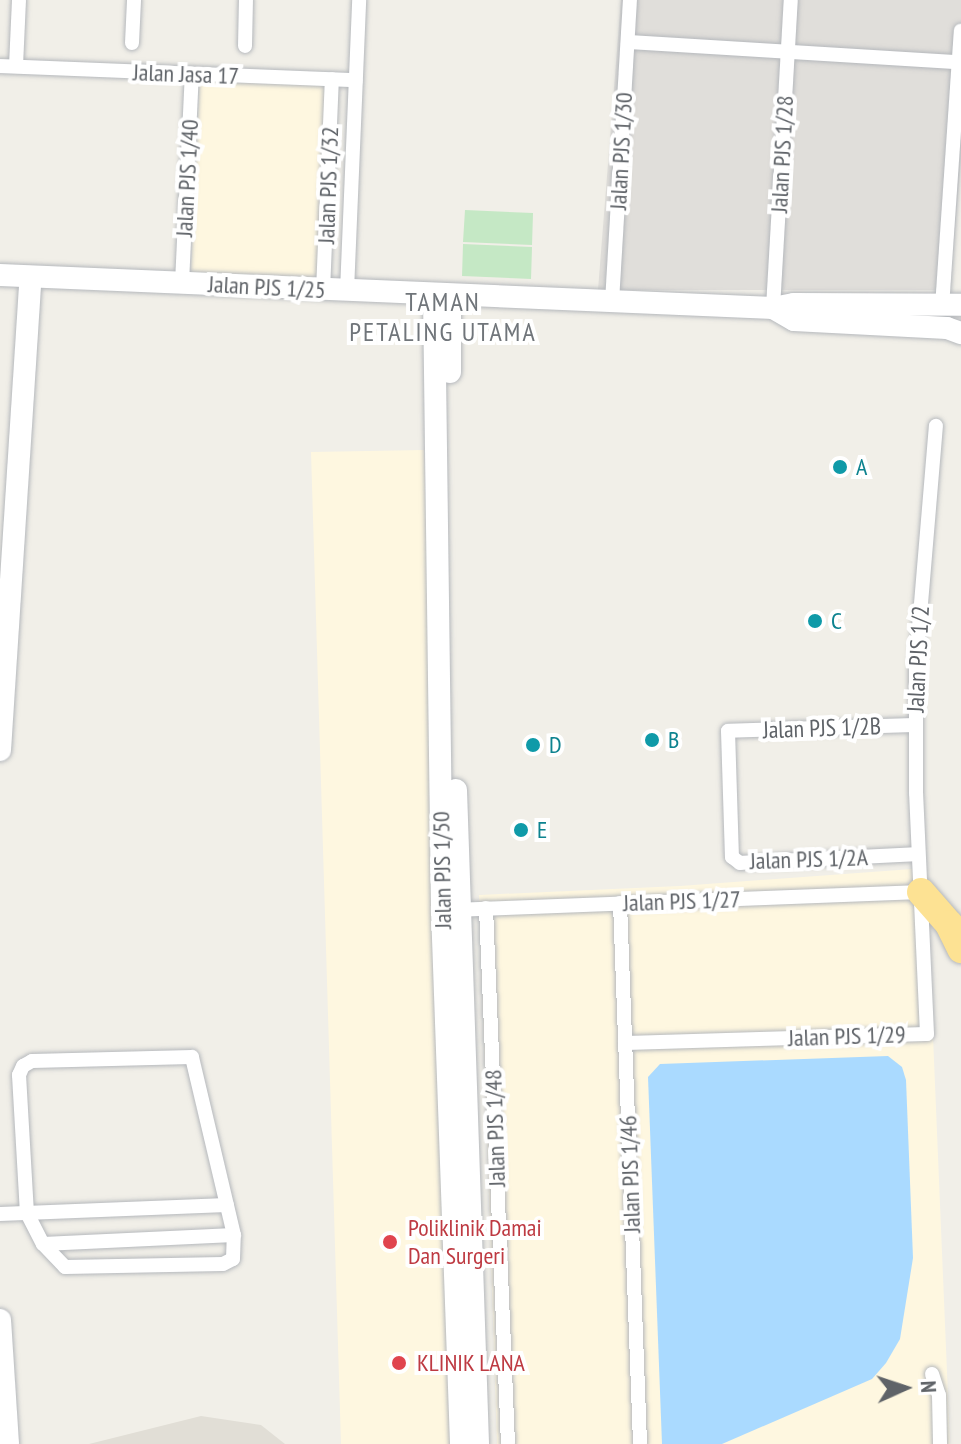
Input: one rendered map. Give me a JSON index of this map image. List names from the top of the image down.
{
  "streets": {
    "street": [
      "Jalan Jasa 17",
      "Jalan PJS 1/30",
      "Jalan PJS 1/28",
      "Jalan PJS 1/40",
      "Jalan PJS 1/32",
      "Jalan PJS 1/25",
      "Jalan PJS 1/2",
      "Jalan PJS 1/2B",
      "Jalan PJS 1/2A",
      "Jalan PJS 1/50",
      "Jalan PJS 1/27",
      "Jalan PJS 1/29",
      "Jalan PJS 1/48",
      "Jalan PJS 1/46"
    ]
  },
  "crossings": [
    ["Jalan Jasa 17", "Jalan PJS 1/40"],
    ["Jalan Jasa 17", "Jalan PJS 1/32"],
    ["Jalan PJS 1/30", "Jalan PJS 1/25"],
    ["Jalan PJS 1/28", "Jalan PJS 1/25"],
    ["Jalan PJS 1/40", "Jalan PJS 1/25"],
    ["Jalan PJS 1/32", "Jalan PJS 1/25"],
    ["Jalan PJS 1/25", "Jalan PJS 1/50"],
    ["Jalan PJS 1/2", "Jalan PJS 1/2B"],
    ["Jalan PJS 1/2", "Jalan PJS 1/2A"],
    ["Jalan PJS 1/2", "Jalan PJS 1/27"],
    ["Jalan PJS 1/2", "Jalan PJS 1/29"],
    ["Jalan PJS 1/2B", "Jalan PJS 1/2A"],
    ["Jalan PJS 1/50", "Jalan PJS 1/27"],
    ["Jalan PJS 1/27", "Jalan PJS 1/29"],
    ["Jalan PJS 1/27", "Jalan PJS 1/48"],
    ["Jalan PJS 1/27", "Jalan PJS 1/46"],
    ["Jalan PJS 1/29", "Jalan PJS 1/46"]
  ],
  "districts": ["TAMAN PETALING UTAMA"],
  "places": [
    "A",
    "C",
    "B",
    "D",
    "E",
    "Poliklinik Damai Dan Surgeri",
    "KLINIK LANA"
  ],
  "north": "right"
}
